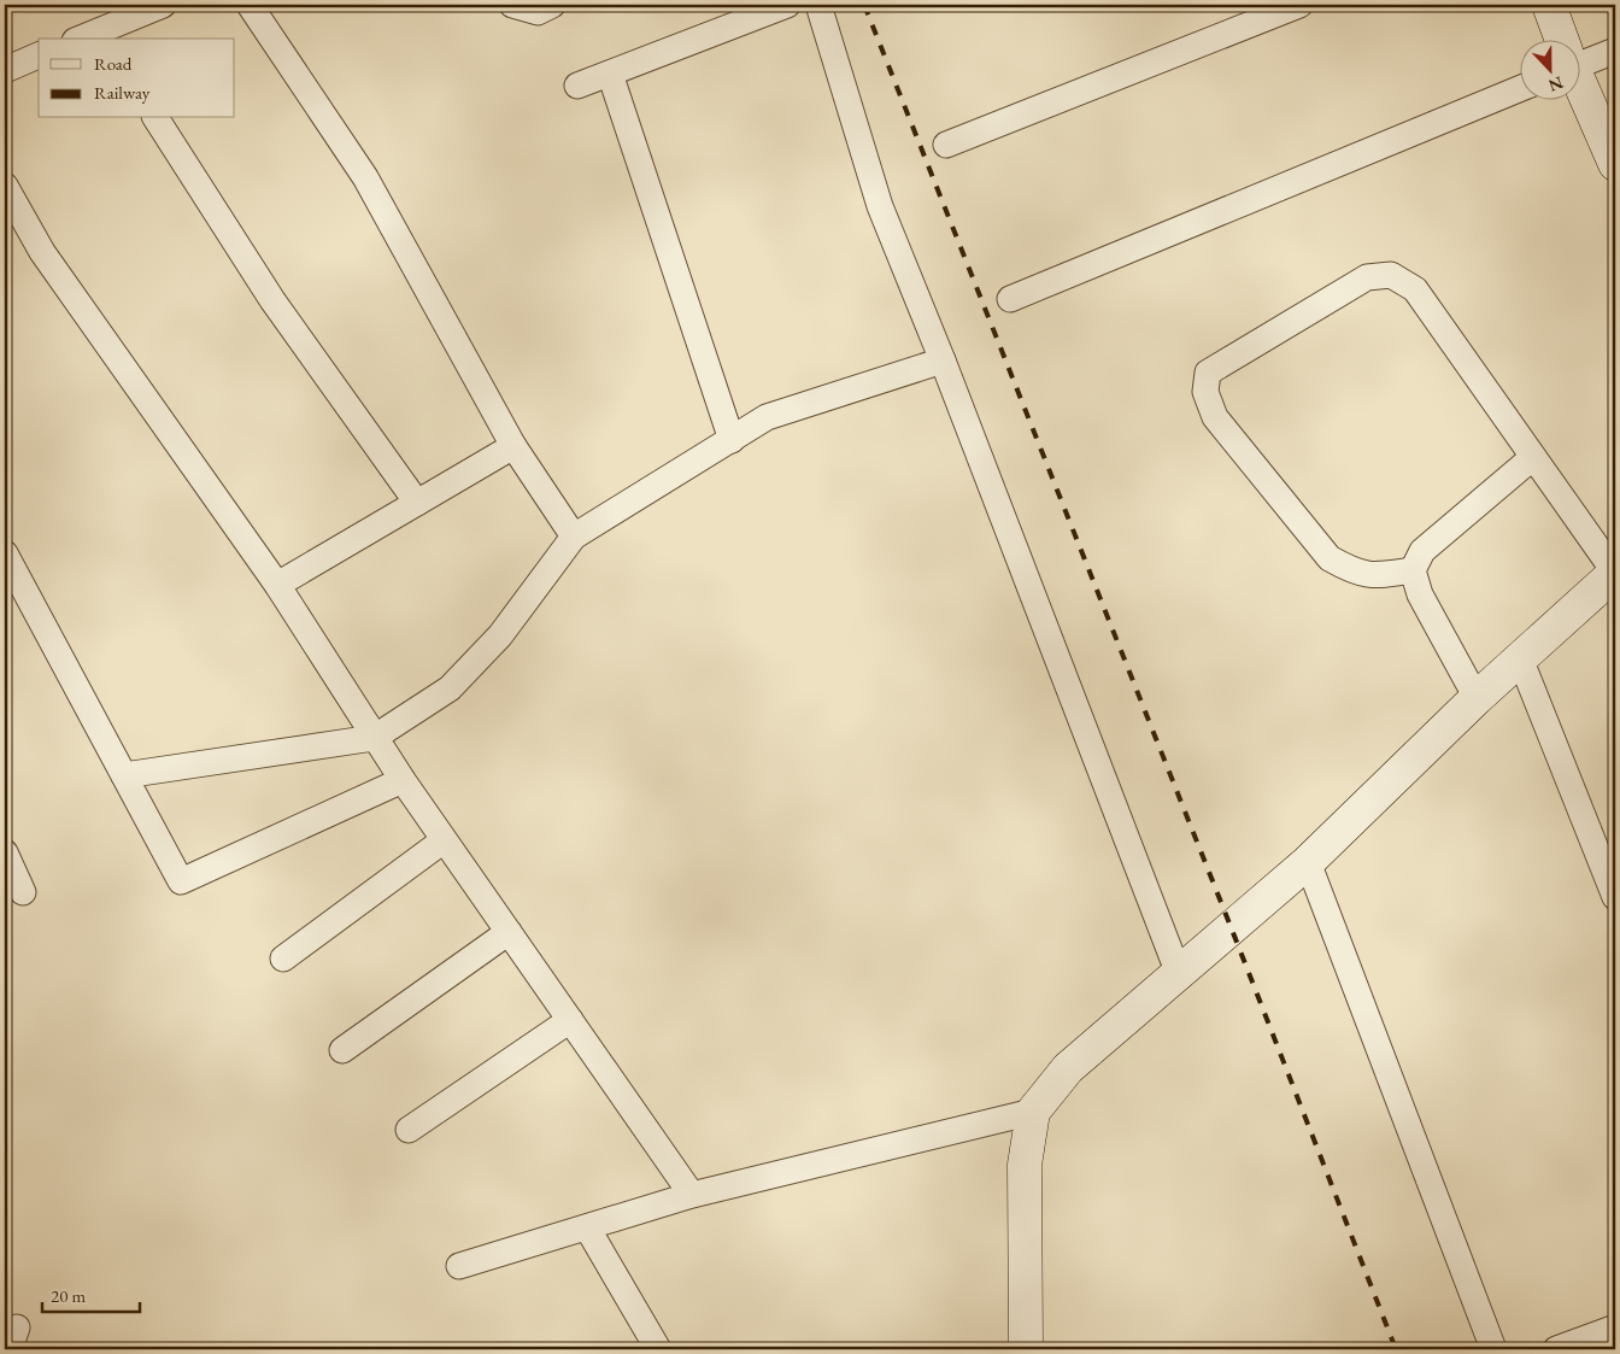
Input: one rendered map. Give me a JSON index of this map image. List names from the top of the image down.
{
  "legend": ["Road", "Railway"],
  "scale_bar": "20 m",
  "north": "bottom"
}
